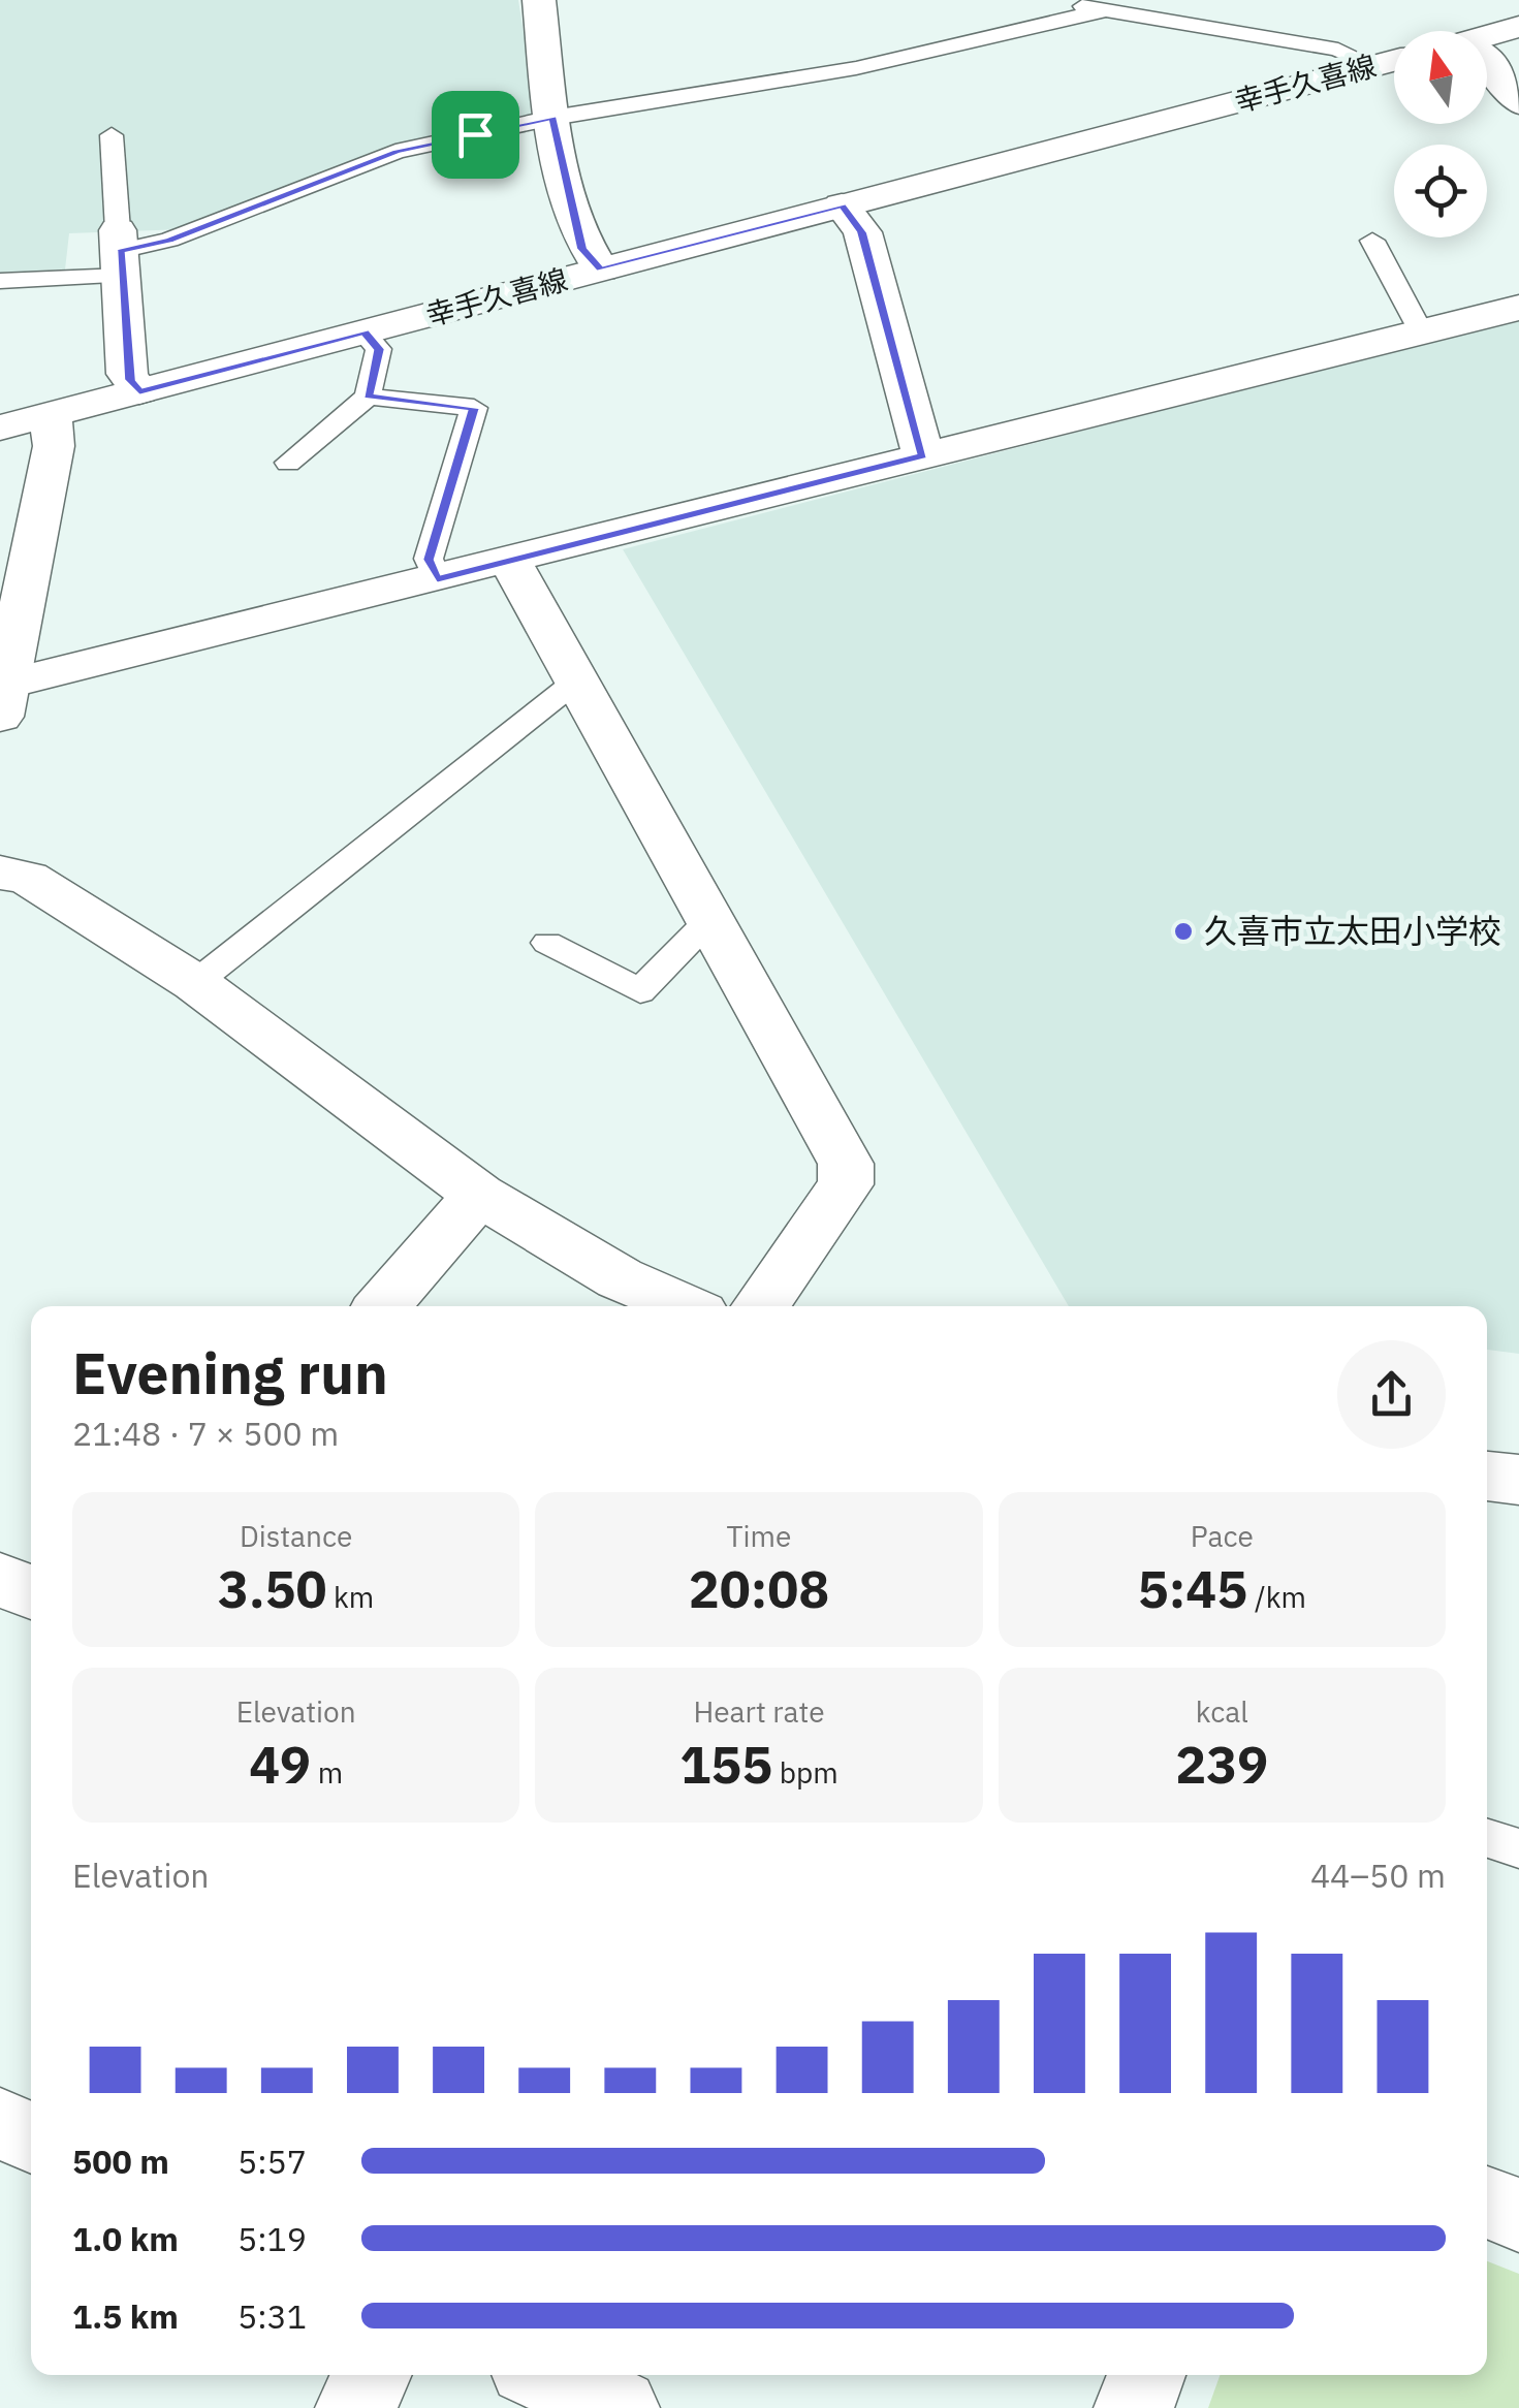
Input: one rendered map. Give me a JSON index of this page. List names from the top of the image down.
{
  "streets": {
    "street": ["幸手久喜線"]
  },
  "places": ["久喜市立太田小学校"],
  "north": "top",
  "page": {
    "heading": ["Evening run", "21:48 · 7 × 500 m"],
    "stats": [
      ["Distance", "3.50 km"],
      ["Time", "20:08"],
      ["Pace", "5:45 /km"],
      ["Elevation", "49 m"],
      ["Heart rate", "155 bpm"],
      ["kcal", "239"]
    ],
    "chart": ["Elevation", "44–50 m"],
    "list": [
      {
        "name": "500 m",
        "note": "5:57"
      },
      {
        "name": "1.0 km",
        "note": "5:19"
      },
      {
        "name": "1.5 km",
        "note": "5:31"
      }
    ]
  }
}
